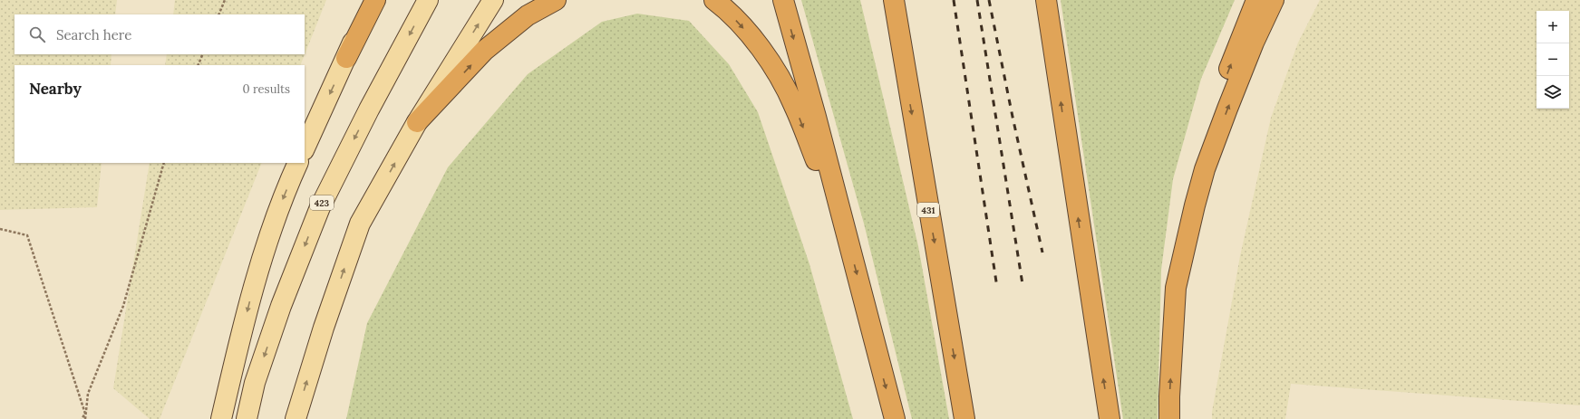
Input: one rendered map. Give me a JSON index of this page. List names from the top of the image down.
{
  "streets": {
    "highway": ["431"],
    "main road": ["423"]
  },
  "page": {
    "map_buttons": ["+", "−"],
    "search": "Search here",
    "heading": ["Nearby", "0 results"]
  }
}
